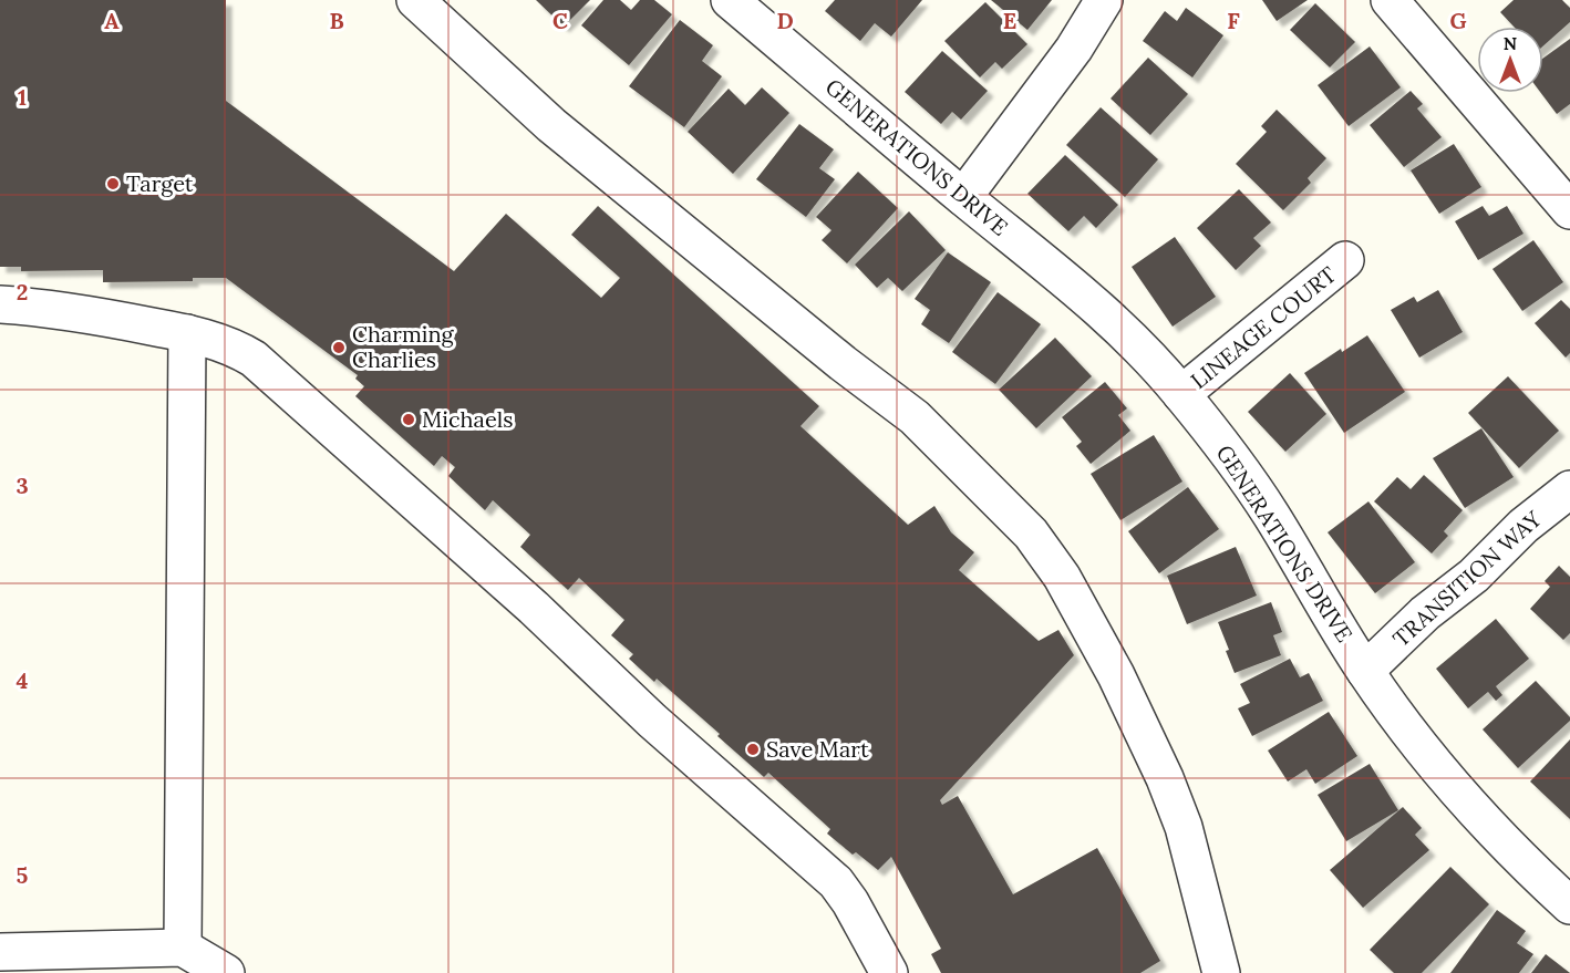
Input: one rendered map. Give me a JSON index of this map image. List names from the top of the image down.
{
  "streets": {
    "street": ["GENERATIONS DRIVE", "LINEAGE COURT", "TRANSITION WAY"]
  },
  "crossings": [
    ["GENERATIONS DRIVE", "LINEAGE COURT"],
    ["GENERATIONS DRIVE", "TRANSITION WAY"]
  ],
  "places": [
    "Target",
    "Charming Charlies",
    "Michaels",
    "Save Mart"
  ],
  "north": "top",
  "grid": {
    "columns": [
      "A",
      "B",
      "C",
      "D",
      "E",
      "F",
      "G"
    ],
    "rows": [
      "1",
      "2",
      "3",
      "4",
      "5"
    ]
  }
}
